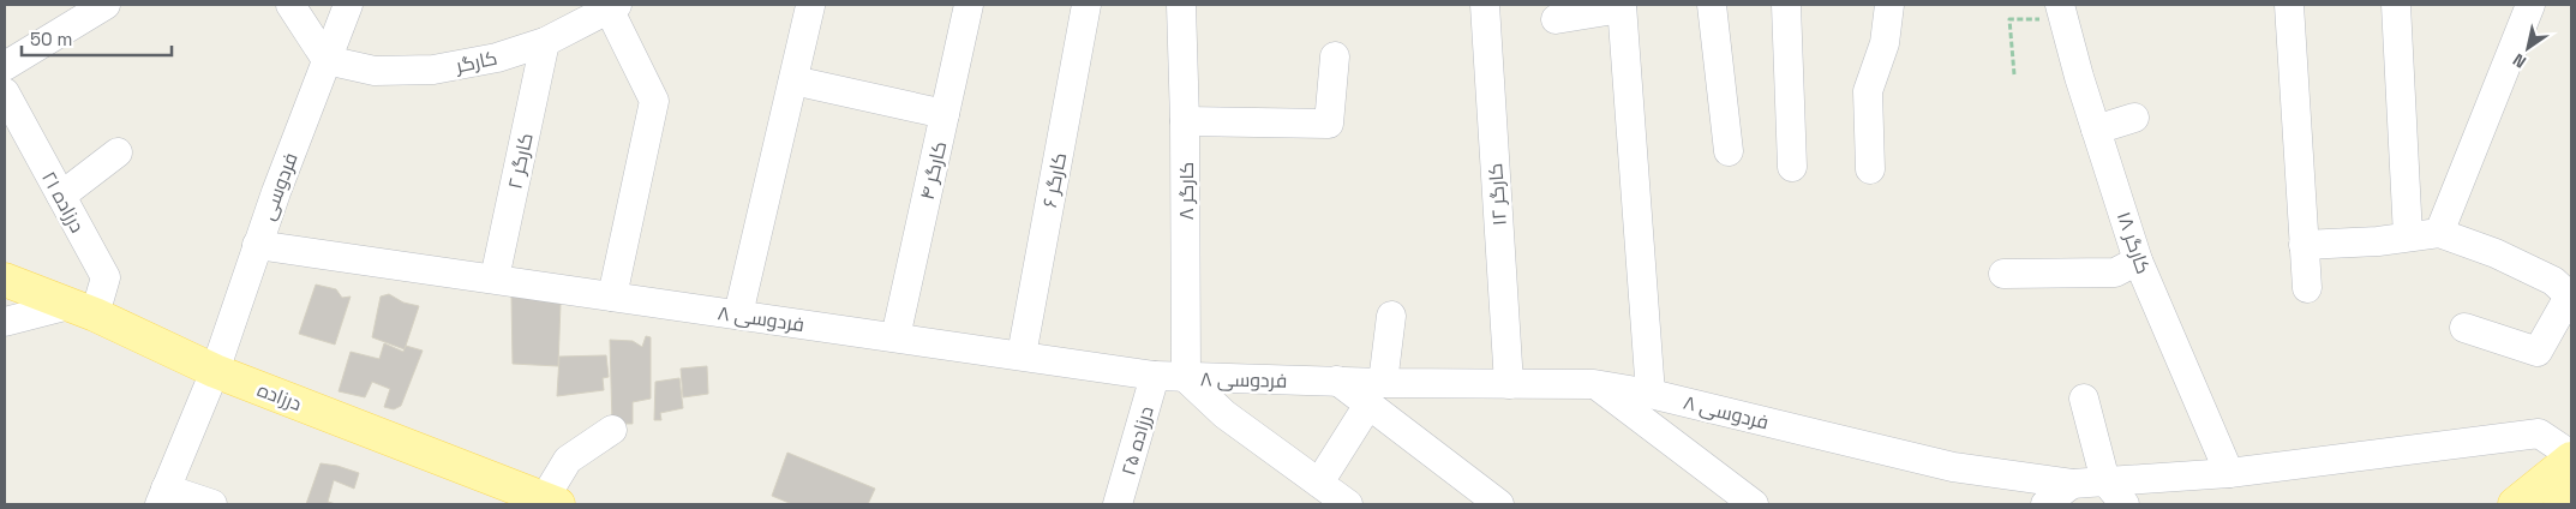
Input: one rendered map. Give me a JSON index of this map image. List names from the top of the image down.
{
  "streets": {
    "main road": ["درزاده"],
    "street": [
      "کارگر",
      "کارگر ۲",
      "کارگر ۴",
      "کارگر ۶",
      "فردوسی",
      "کارگر ۸",
      "کارگر ۱۲",
      "درزاده ۲۱",
      "کارگر ۱۸",
      "فردوسی ۸",
      "درزاده ۲۵"
    ]
  },
  "crossings": [
    ["کارگر", "کارگر ۲"],
    ["کارگر", "فردوسی"],
    ["کارگر ۲", "فردوسی ۸"],
    ["کارگر ۴", "فردوسی ۸"],
    ["کارگر ۶", "فردوسی ۸"],
    ["فردوسی", "فردوسی ۸"],
    ["فردوسی", "درزاده"],
    ["کارگر ۸", "فردوسی ۸"],
    ["کارگر ۱۲", "فردوسی ۸"],
    ["درزاده ۲۱", "درزاده"],
    ["کارگر ۱۸", "فردوسی ۸"],
    ["فردوسی ۸", "درزاده ۲۵"]
  ],
  "scale_bar": "50 m",
  "north": "bottom left"
}
